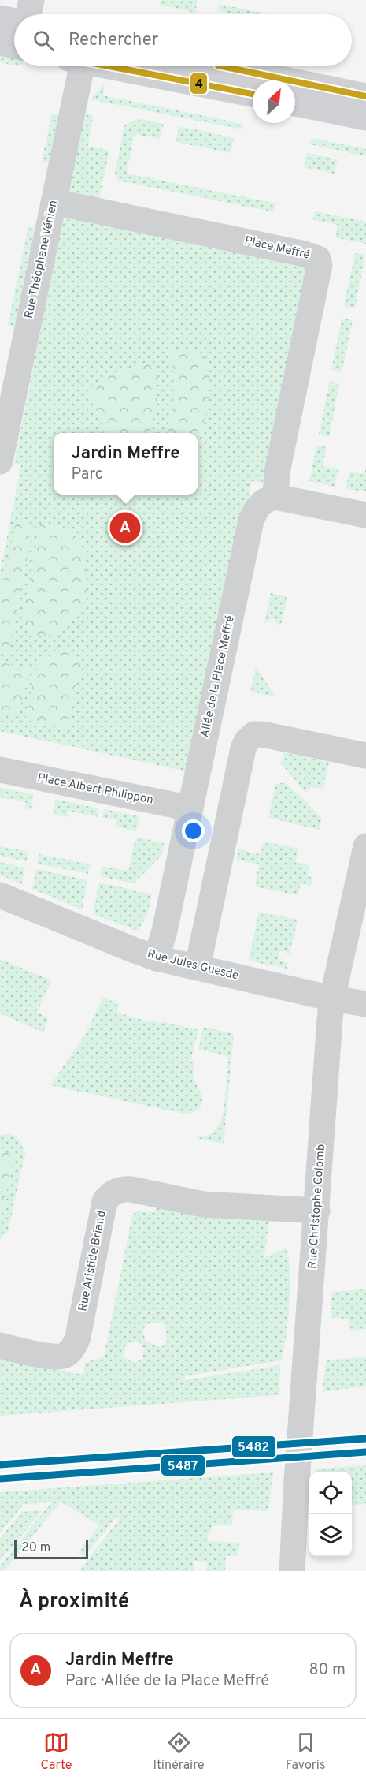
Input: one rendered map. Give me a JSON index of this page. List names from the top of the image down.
{
  "streets": {
    "street": [
      "Place Meffré",
      "Rue Théophane Vénien",
      "Allée de la Place Meffré",
      "Place Albert Philippon",
      "Rue Jules Guesde",
      "Rue Christophe Colomb",
      "Rue Aristide Briand"
    ]
  },
  "crossings": [
    ["Place Meffré", "Rue Théophane Vénien"],
    ["Place Meffré", "Allée de la Place Meffré"],
    ["Allée de la Place Meffré", "Place Albert Philippon"],
    ["Allée de la Place Meffré", "Rue Jules Guesde"],
    ["Rue Jules Guesde", "Rue Christophe Colomb"],
    ["Rue Christophe Colomb", "Rue Aristide Briand"]
  ],
  "lines": ["transit line 4", "transit line 5482", "transit line 5487"],
  "scale_bar": "20 m",
  "north": "top right",
  "page": {
    "search": "Rechercher",
    "popup": ["Jardin Meffre", "Parc"],
    "pins": "A",
    "scale": "20 m",
    "heading": "À proximité",
    "list": [
      {
        "mark": "A",
        "name": "Jardin Meffre",
        "note": "Parc · Allée de la Place Meffré",
        "value": "80 m"
      }
    ],
    "nav": ["Carte", "Itinéraire", "Favoris"]
  }
}
